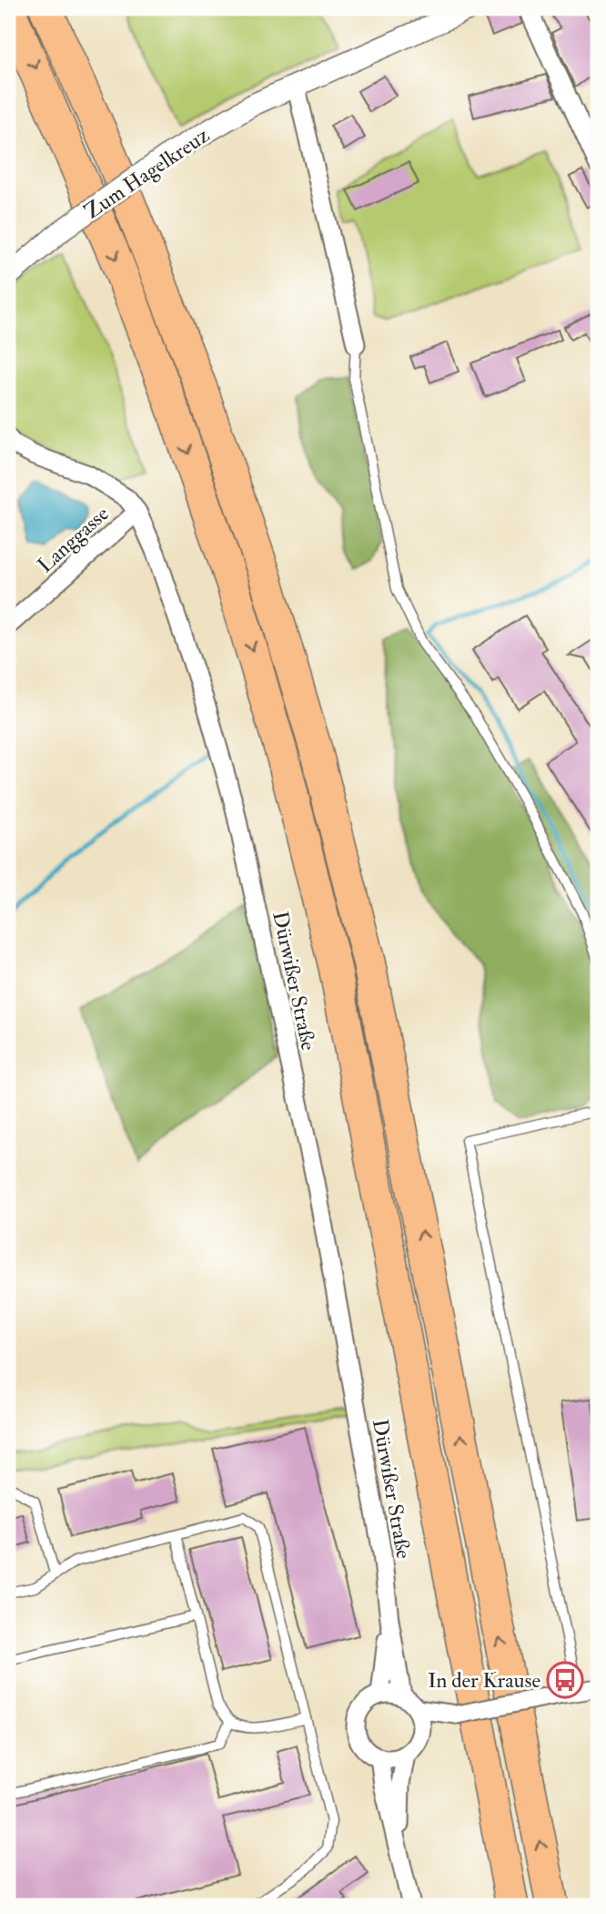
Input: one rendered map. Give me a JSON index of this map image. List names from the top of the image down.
{
  "streets": {
    "street": ["Zum Hagelkreuz", "Langgasse", "Dürwißer Straße"]
  },
  "crossings": [
    ["Langgasse", "Dürwißer Straße"]
  ],
  "places": {
    "bus stop": ["In der Krause"]
  }
}
